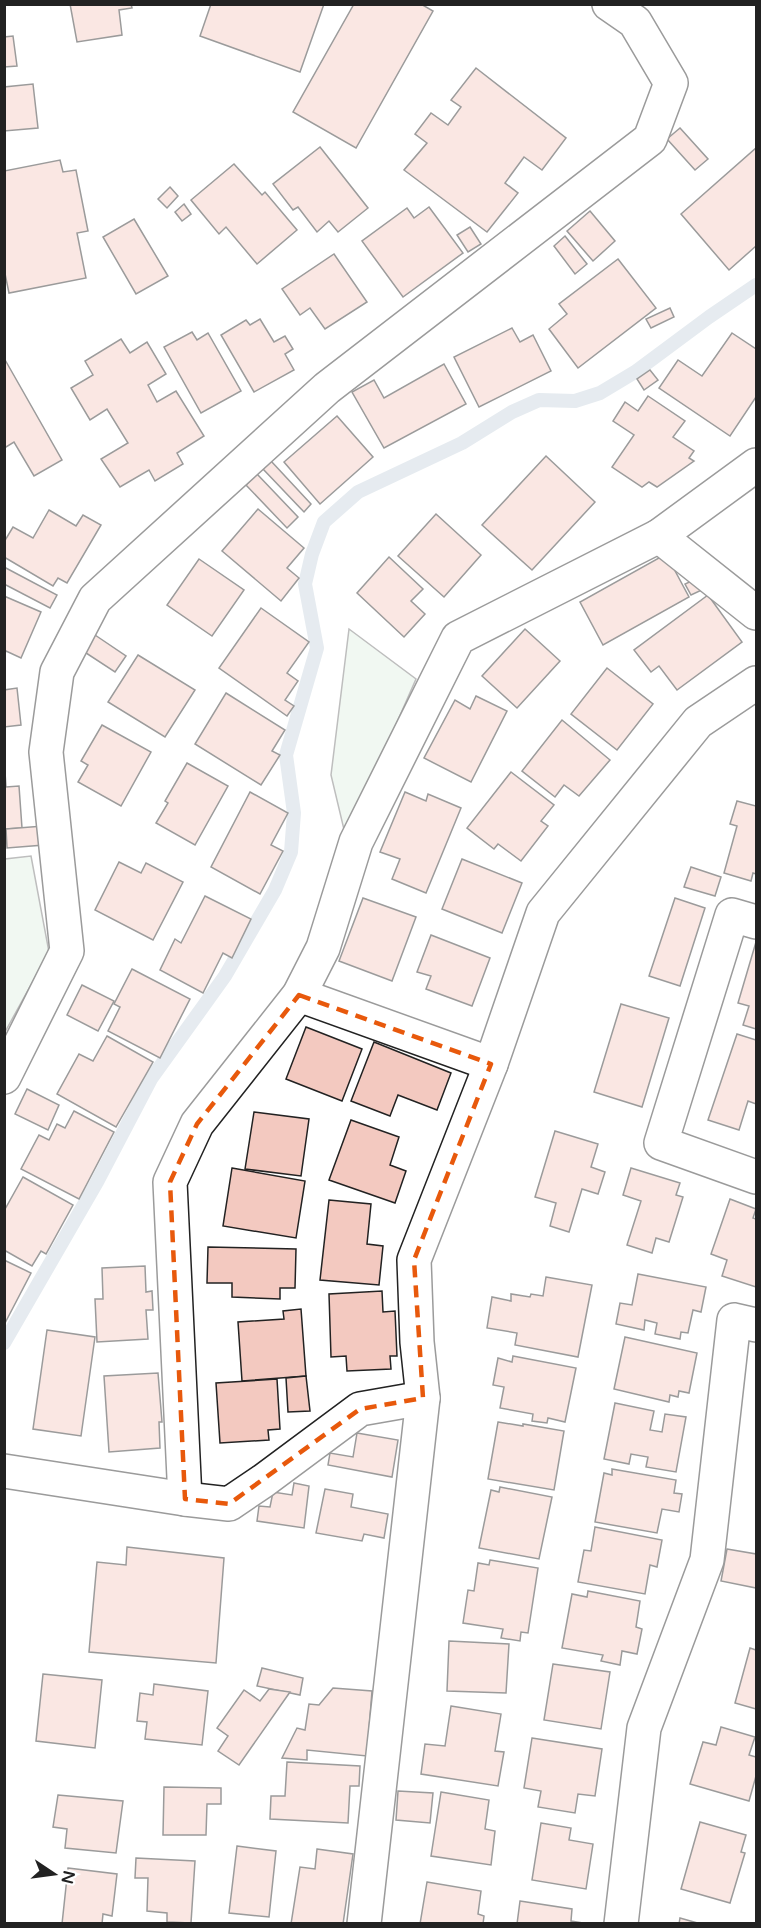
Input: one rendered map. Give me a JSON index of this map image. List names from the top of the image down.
{
  "north": "right"
}
